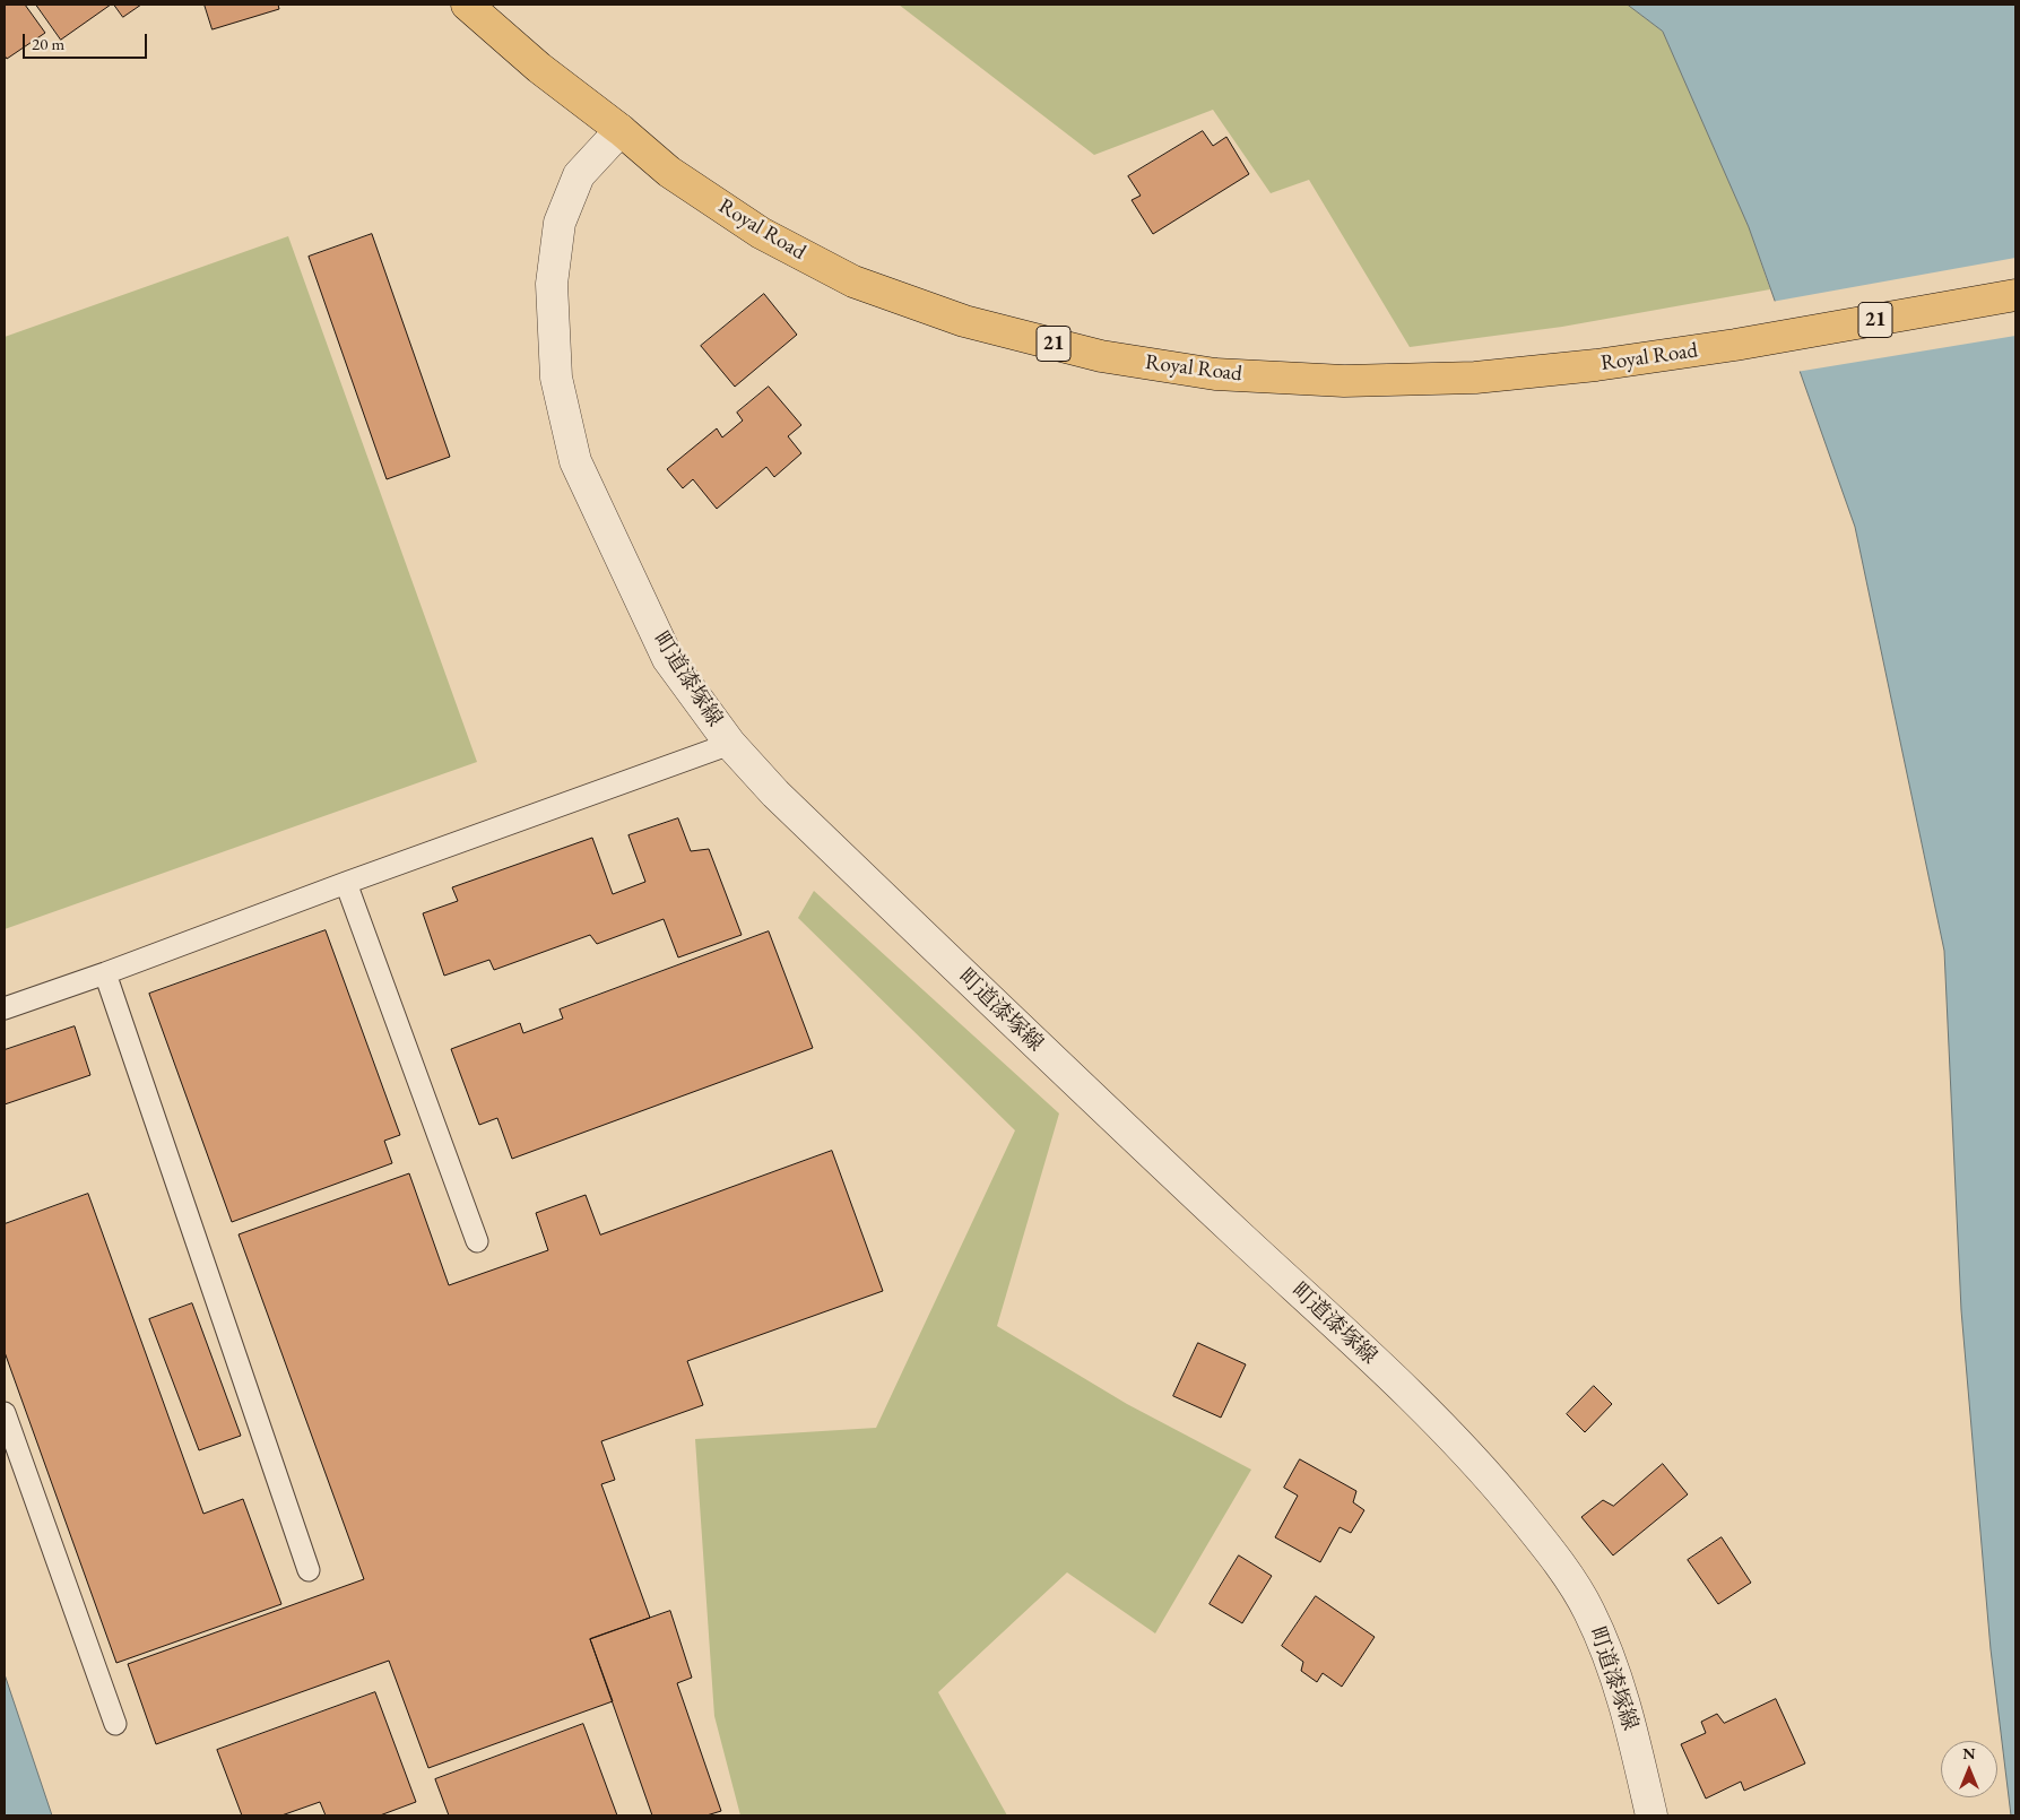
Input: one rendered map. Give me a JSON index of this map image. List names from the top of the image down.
{
  "streets": {
    "main road": ["Royal Road", "21"],
    "street": ["町道漆塚線"]
  },
  "crossings": [
    ["Royal Road", "町道漆塚線"]
  ],
  "scale_bar": "20 m",
  "north": "top"
}
